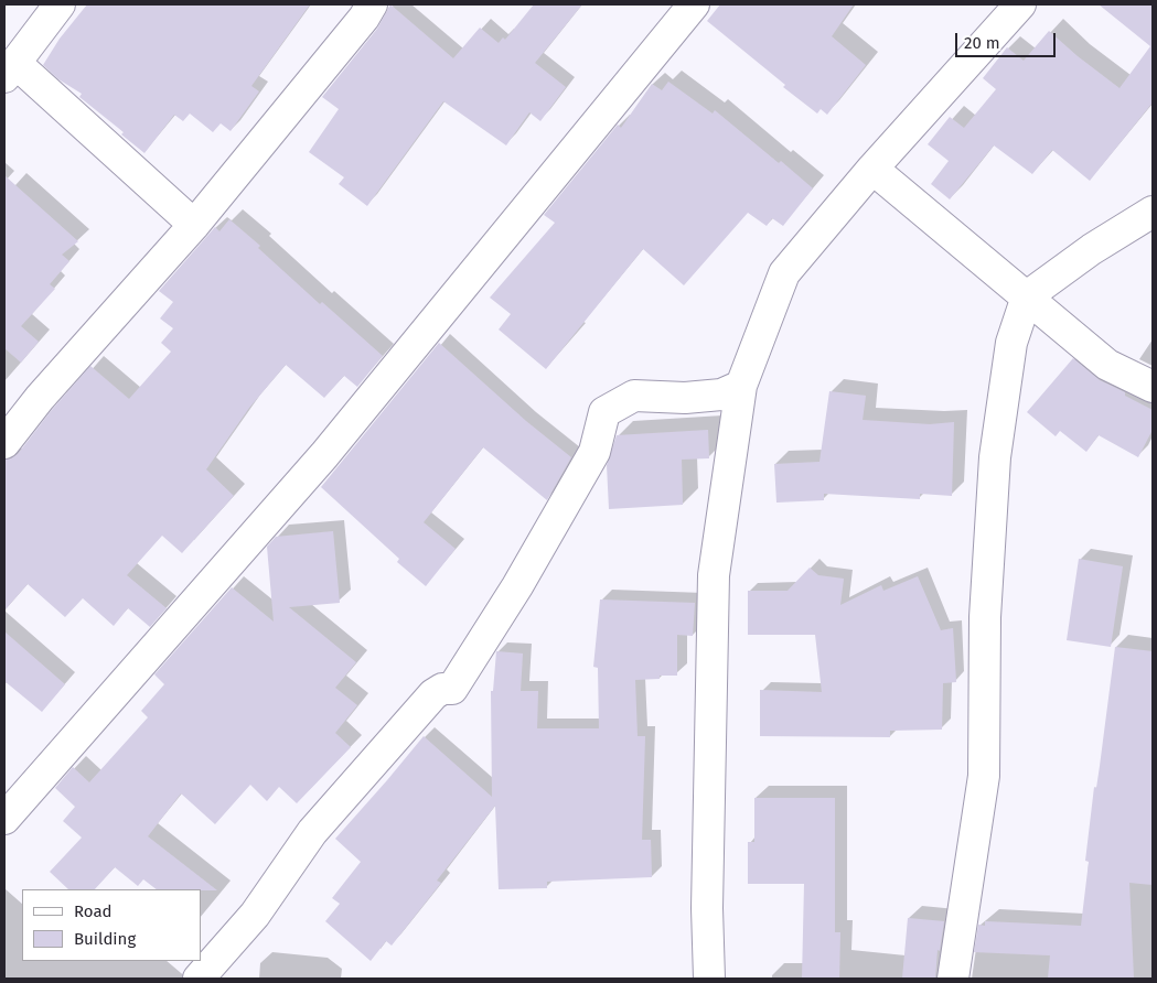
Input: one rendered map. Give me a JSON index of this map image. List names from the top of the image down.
{
  "legend": ["Road", "Building"],
  "scale_bar": "20 m"
}
